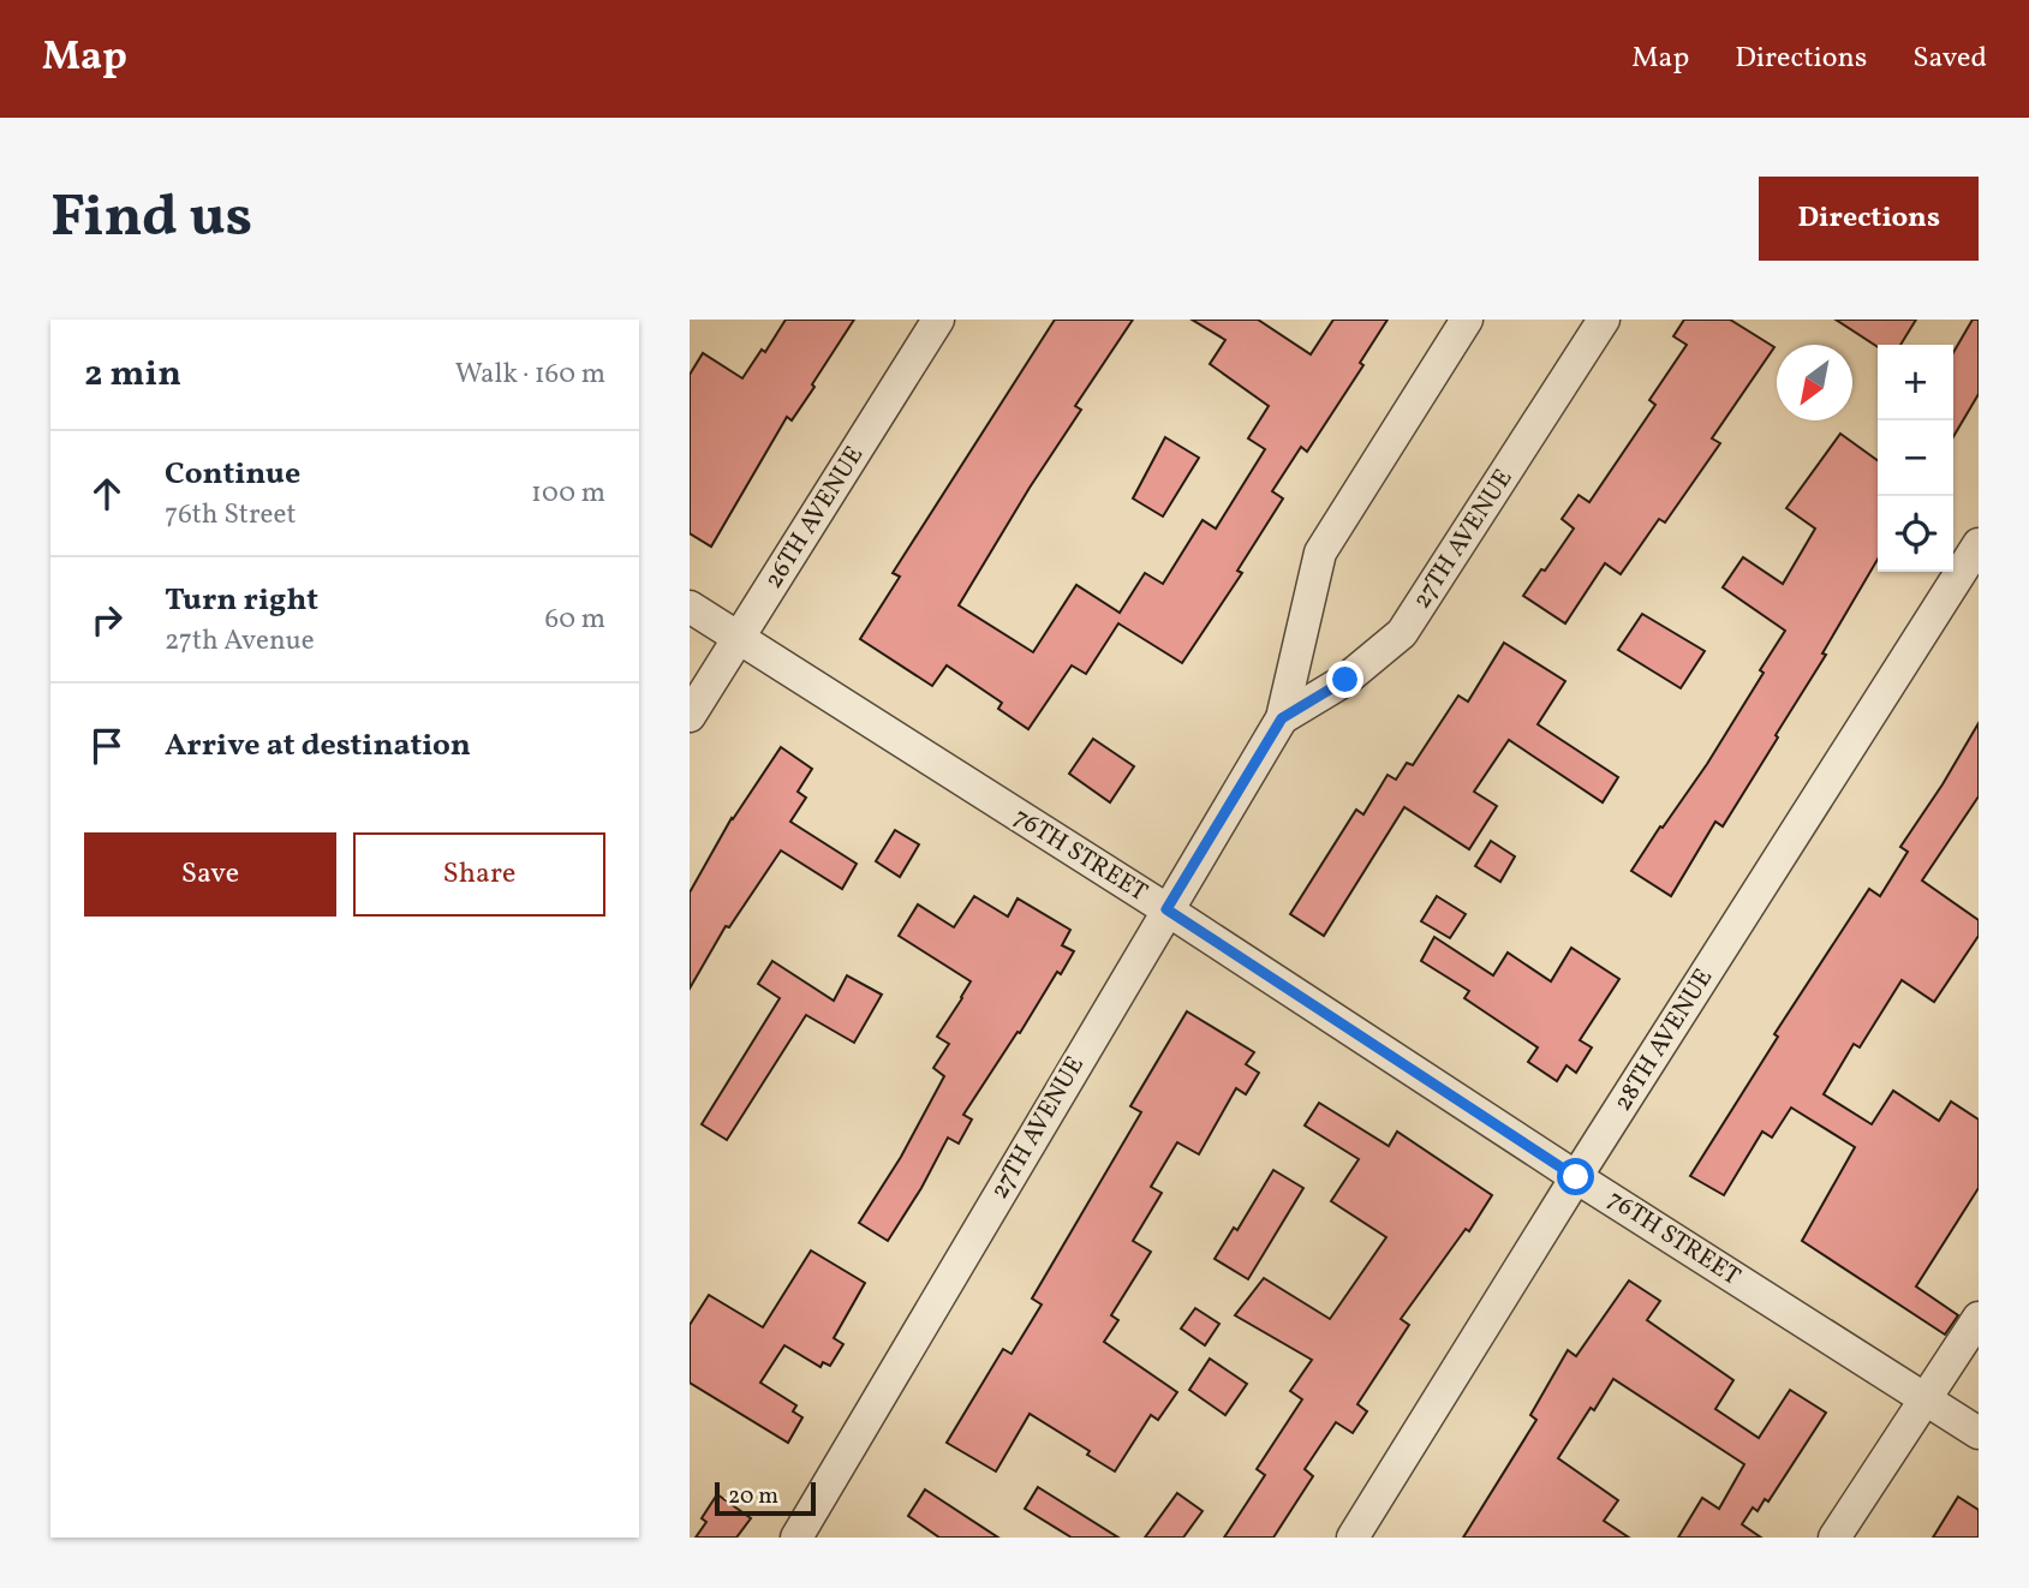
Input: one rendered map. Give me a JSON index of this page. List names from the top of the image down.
{
  "streets": {
    "street": [
      "26TH AVENUE",
      "27TH AVENUE",
      "76TH STREET",
      "28TH AVENUE"
    ]
  },
  "crossings": [
    ["26TH AVENUE", "76TH STREET"],
    ["27TH AVENUE", "76TH STREET"],
    ["76TH STREET", "28TH AVENUE"]
  ],
  "scale_bar": "20 m",
  "north": "bottom left",
  "page": {
    "header": "Map",
    "nav": ["Map", "Directions", "Saved"],
    "buttons": [
      "Directions",
      ["Save", "Share"]
    ],
    "title": "Find us",
    "heading": ["2 min", "Walk · 160 m"],
    "map_buttons": ["+", "−"],
    "list": [
      ["Continue", "76th Street", "100 m"],
      ["Turn right", "27th Avenue", "60 m"],
      "Arrive at destination"
    ],
    "scale": "20 m"
  }
}
